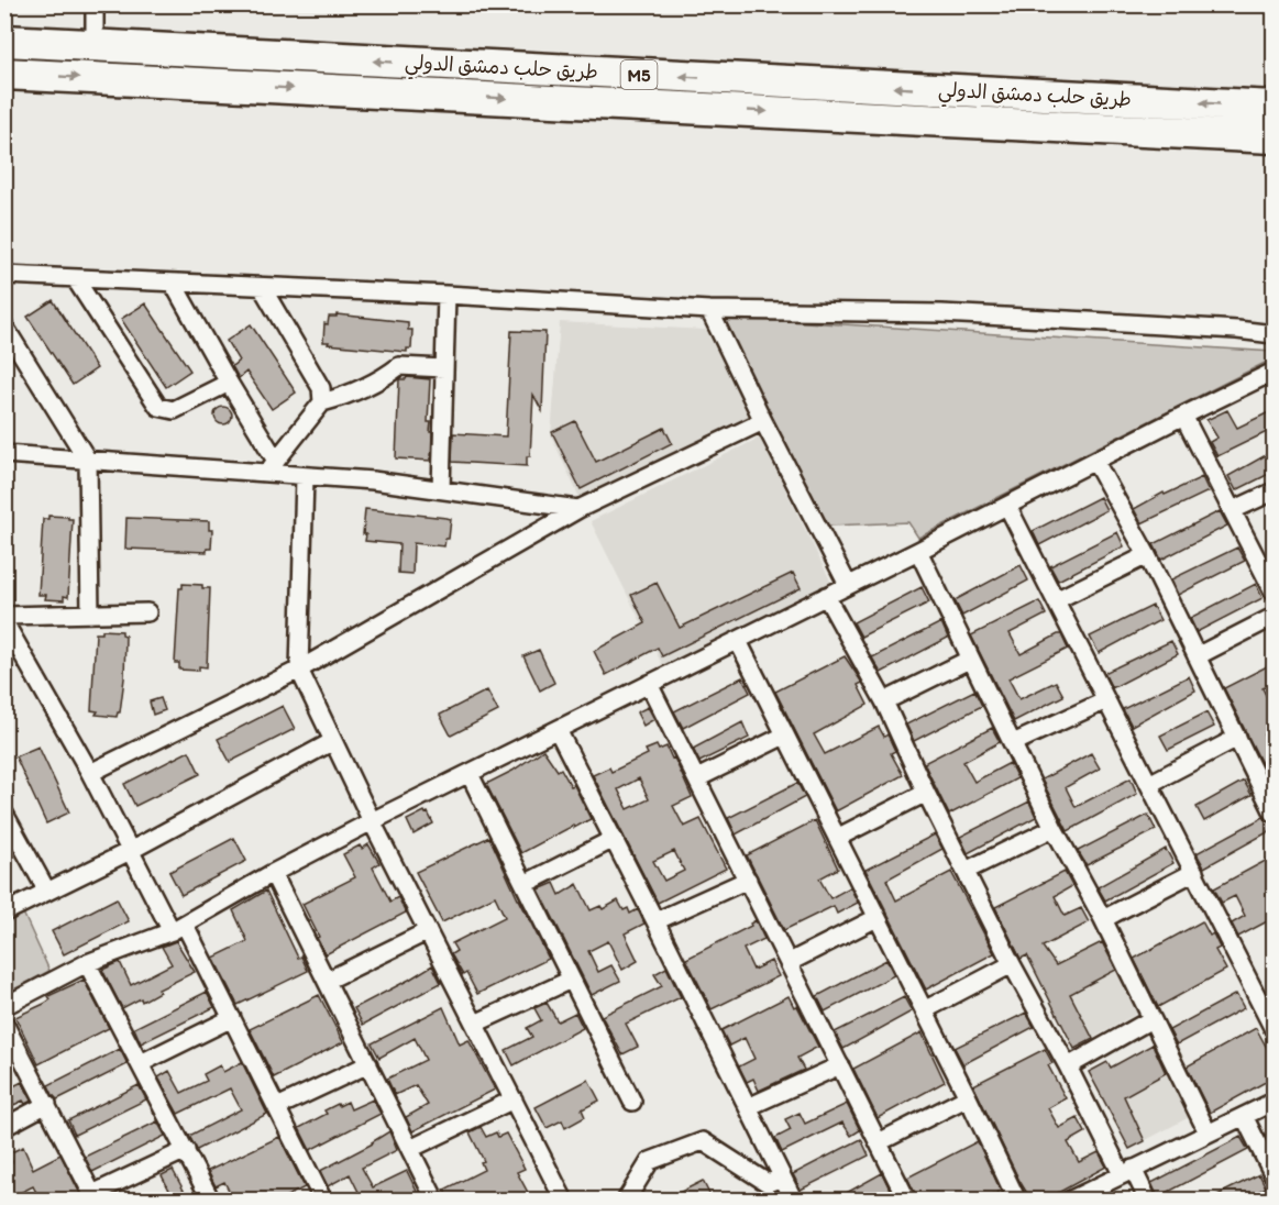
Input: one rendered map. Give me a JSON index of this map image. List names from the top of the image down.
{
  "streets": {
    "highway": ["طريق حلب دمشق الدولي", "M5"]
  }
}
